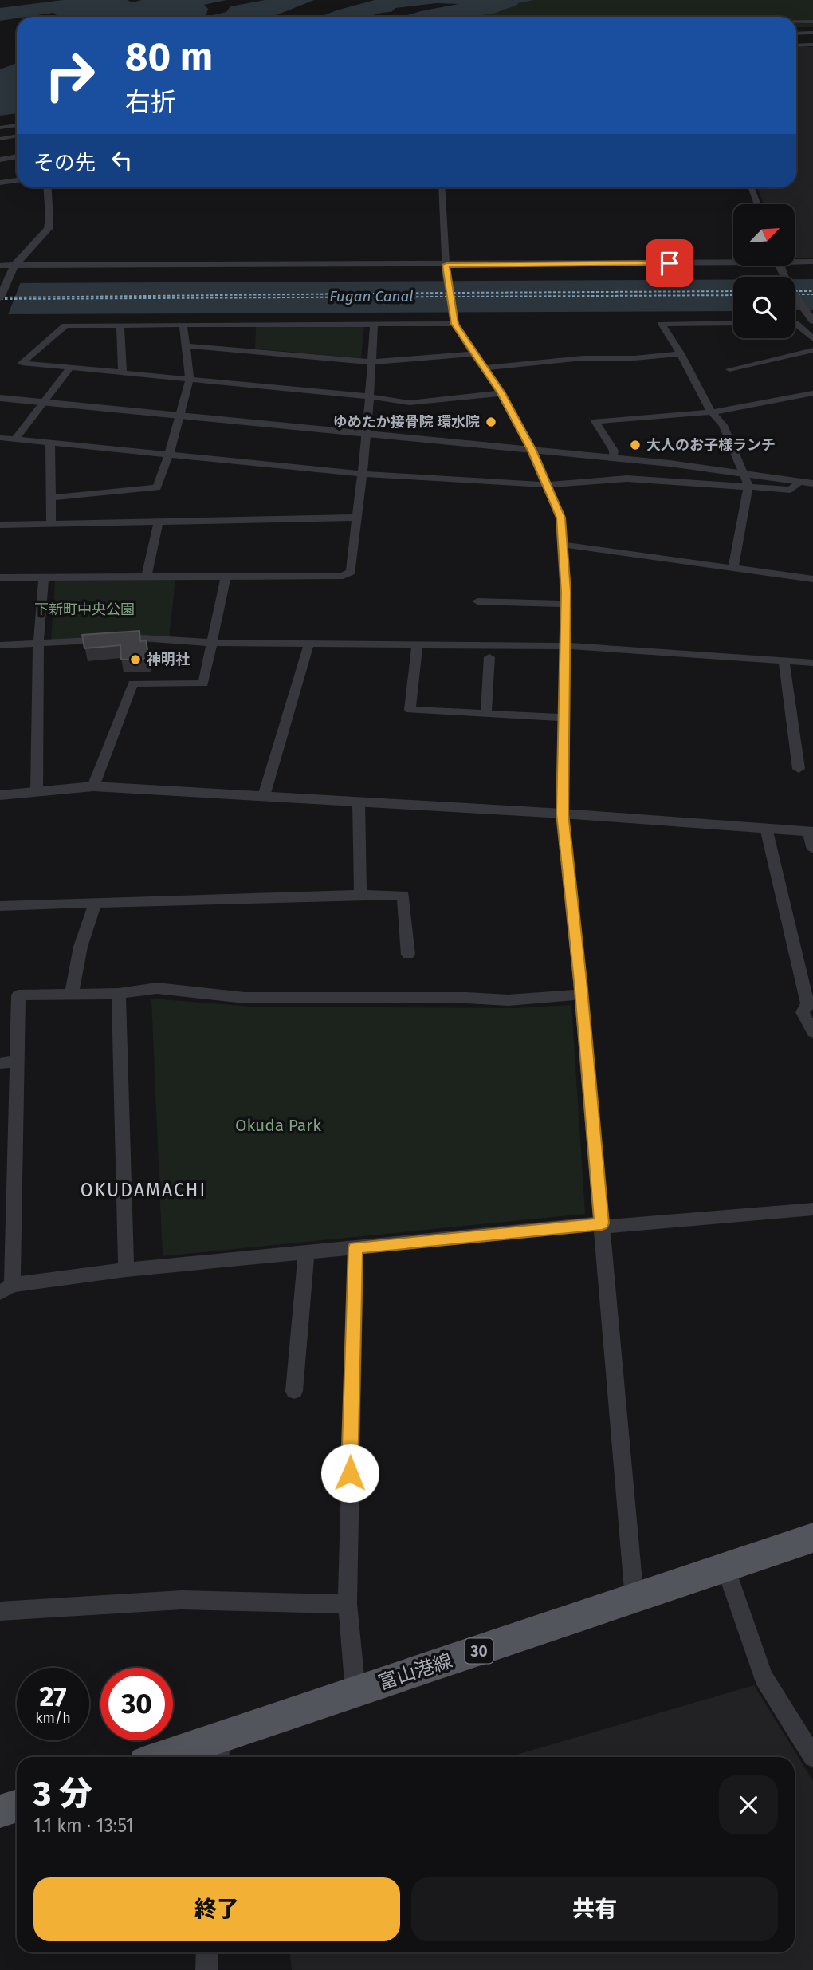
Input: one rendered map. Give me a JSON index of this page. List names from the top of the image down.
{
  "streets": {
    "main road": ["30", "富山港線"]
  },
  "districts": ["OKUDAMACHI"],
  "water": ["Fugan Canal"],
  "parks": ["下新町中央公園", "Okuda Park"],
  "places": ["ゆめたか接骨院 環水院", "大人のお子様ランチ", "神明社"],
  "north": "top right",
  "page": {
    "turn": ["80 m", "右折"],
    "then": "その先",
    "speed": "27 km/h",
    "limit": "30",
    "heading": ["3 分", "1.1 km · 13:51"],
    "buttons": ["終了", "共有"]
  }
}
